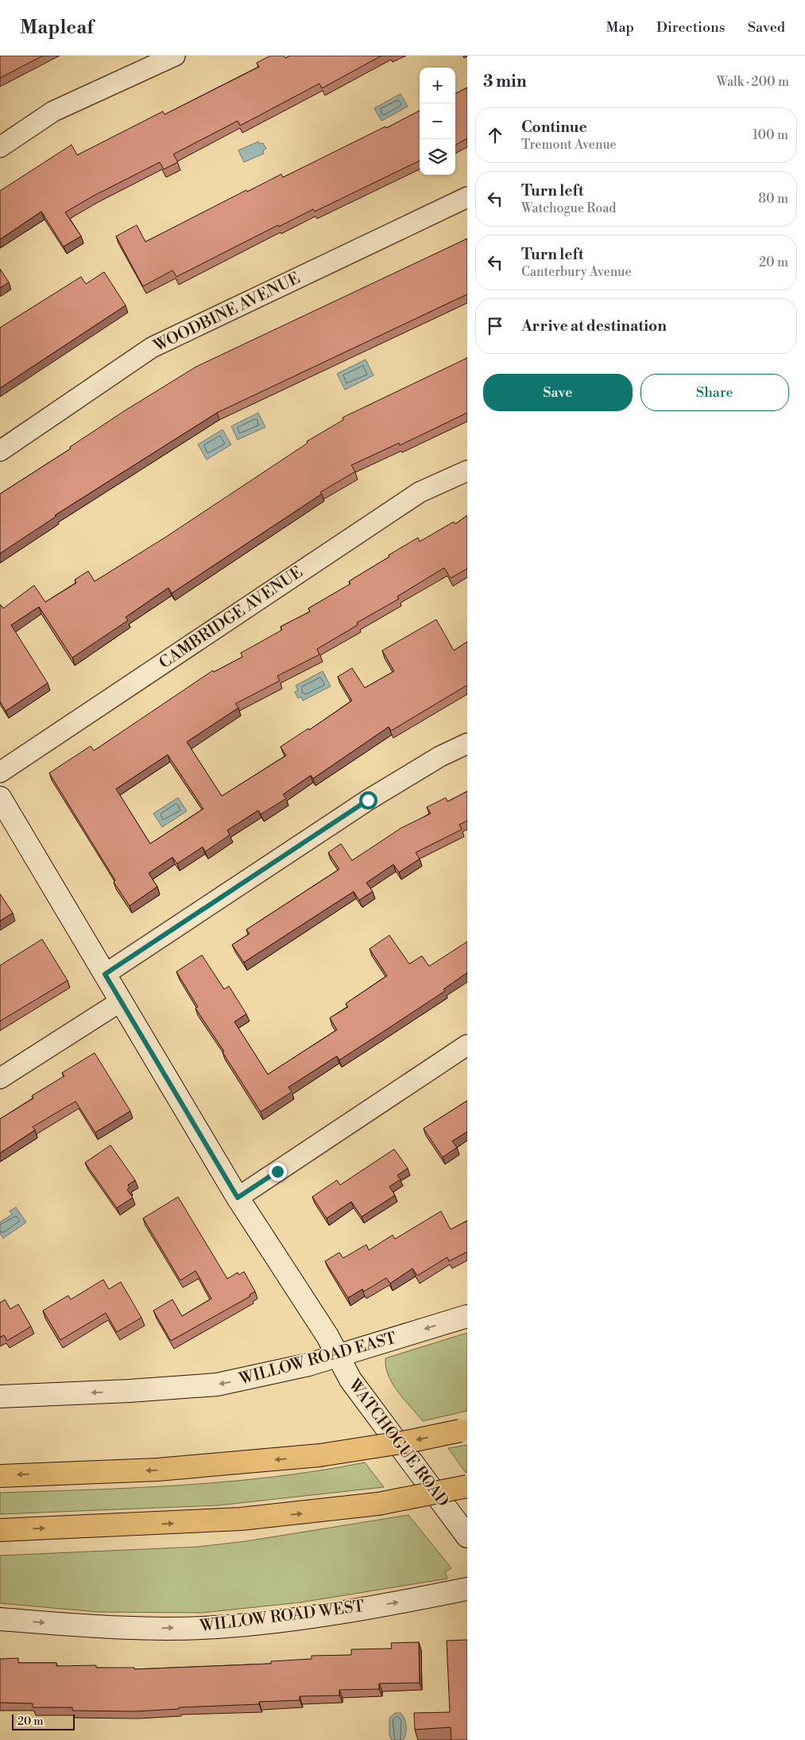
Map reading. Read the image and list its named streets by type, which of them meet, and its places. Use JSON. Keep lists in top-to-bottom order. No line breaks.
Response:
{"streets":{"street":["WOODBINE AVENUE","CAMBRIDGE AVENUE","WILLOW ROAD EAST","WATCHOGUE ROAD","WILLOW ROAD WEST"]},"crossings":[["WILLOW ROAD EAST","WATCHOGUE ROAD"]],"one_way":["WILLOW ROAD EAST","WILLOW ROAD WEST"],"scale_bar":"20 m","page":{"header":"Mapleaf","nav":["Map","Directions","Saved"],"heading":["3 min","Walk · 200 m"],"map_buttons":["+","−"],"list":[["Continue","Tremont Avenue","100 m"],["Turn left","Watchogue Road","80 m"],["Turn left","Canterbury Avenue","20 m"],"Arrive at destination"],"buttons":["Save","Share"],"scale":"20 m"}}
